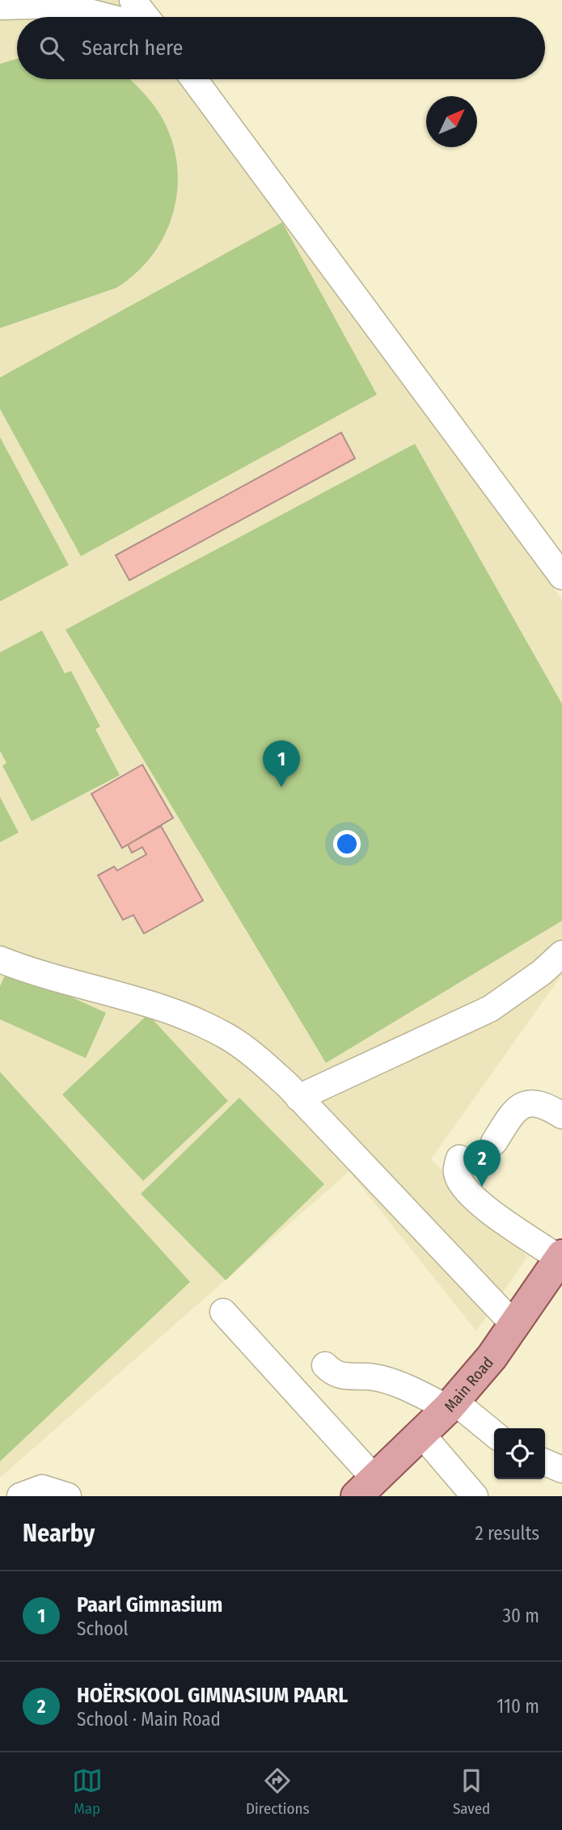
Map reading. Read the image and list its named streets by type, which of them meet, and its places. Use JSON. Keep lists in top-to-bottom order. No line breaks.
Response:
{"streets":{"main road":["Main Road"]},"north":"top right","page":{"search":"Search here","pins":["1","2"],"heading":["Nearby","2 results"],"list":[{"mark":"1","name":"Paarl Gimnasium","note":"School","value":"30 m"},{"mark":"2","name":"HOËRSKOOL GIMNASIUM PAARL","note":"School · Main Road","value":"110 m"}],"nav":["Map","Directions","Saved"]}}
